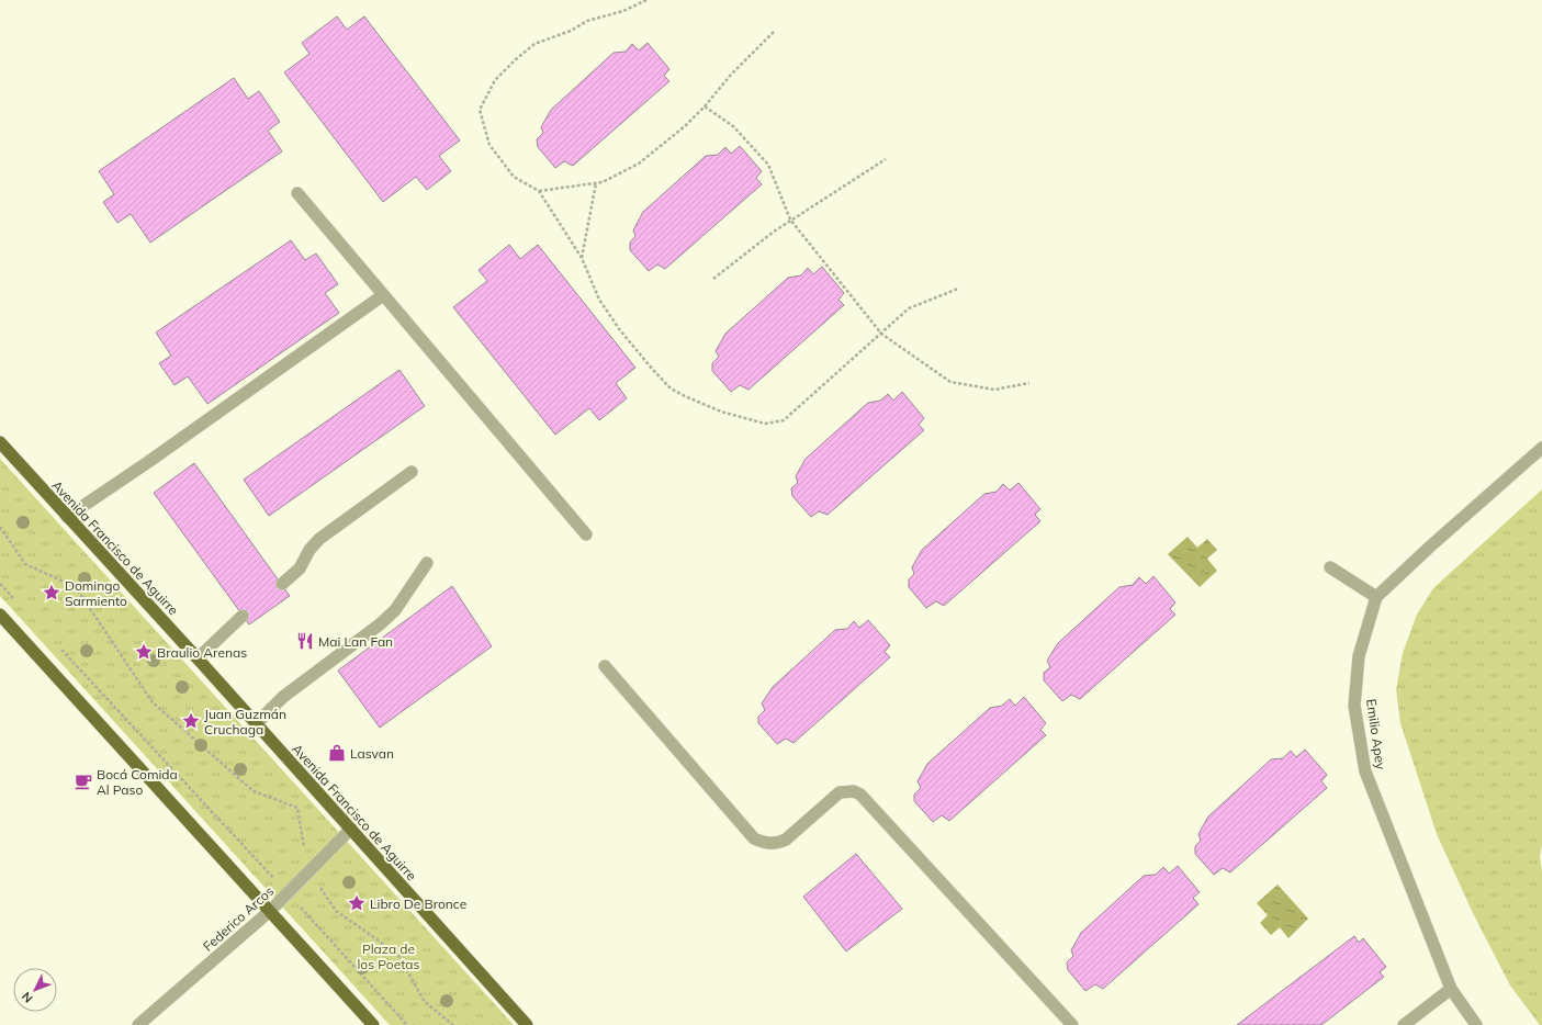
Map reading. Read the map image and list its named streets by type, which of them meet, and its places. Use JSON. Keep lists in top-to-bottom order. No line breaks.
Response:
{"streets":{"main road":["Avenida Francisco de Aguirre"],"street":["Emilio Apey","Federico Arcos"]},"crossings":[["Avenida Francisco de Aguirre","Federico Arcos"]],"parks":["Plaza de los Poetas"],"places":{"place":["Domingo Sarmiento","Braulio Arenas","Juan Guzmán Cruchaga","Libro De Bronce"],"restaurant":["Mai Lan Fan"],"shop":["Lasvan"],"cafe":["Bocá Comida Al Paso"]},"north":"bottom left"}
